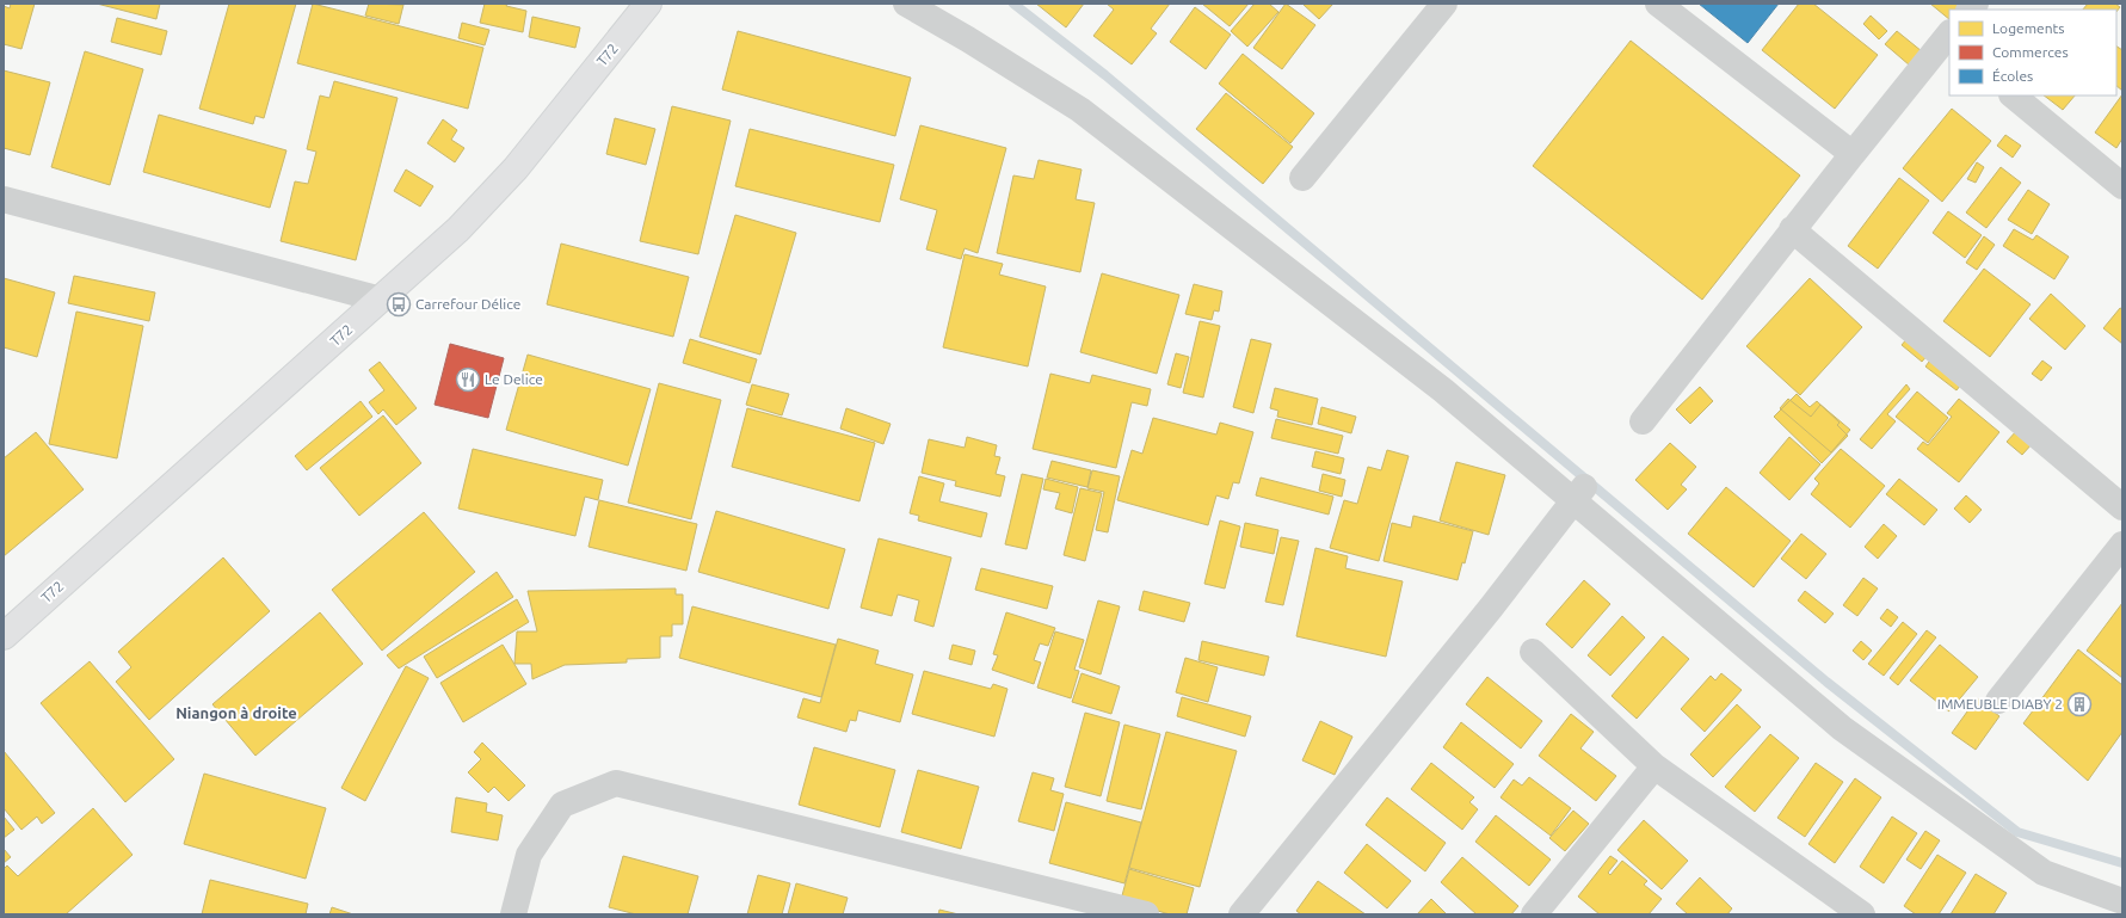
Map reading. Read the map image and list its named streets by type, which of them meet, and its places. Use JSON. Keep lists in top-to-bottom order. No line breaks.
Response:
{"streets":{"street":["T72"]},"districts":["Niangon à droite"],"places":{"bus stop":["Carrefour Délice"],"restaurant":["Le Delice"],"building":["IMMEUBLE DIABY 2"]},"legend":["Logements","Commerces","Écoles"]}
